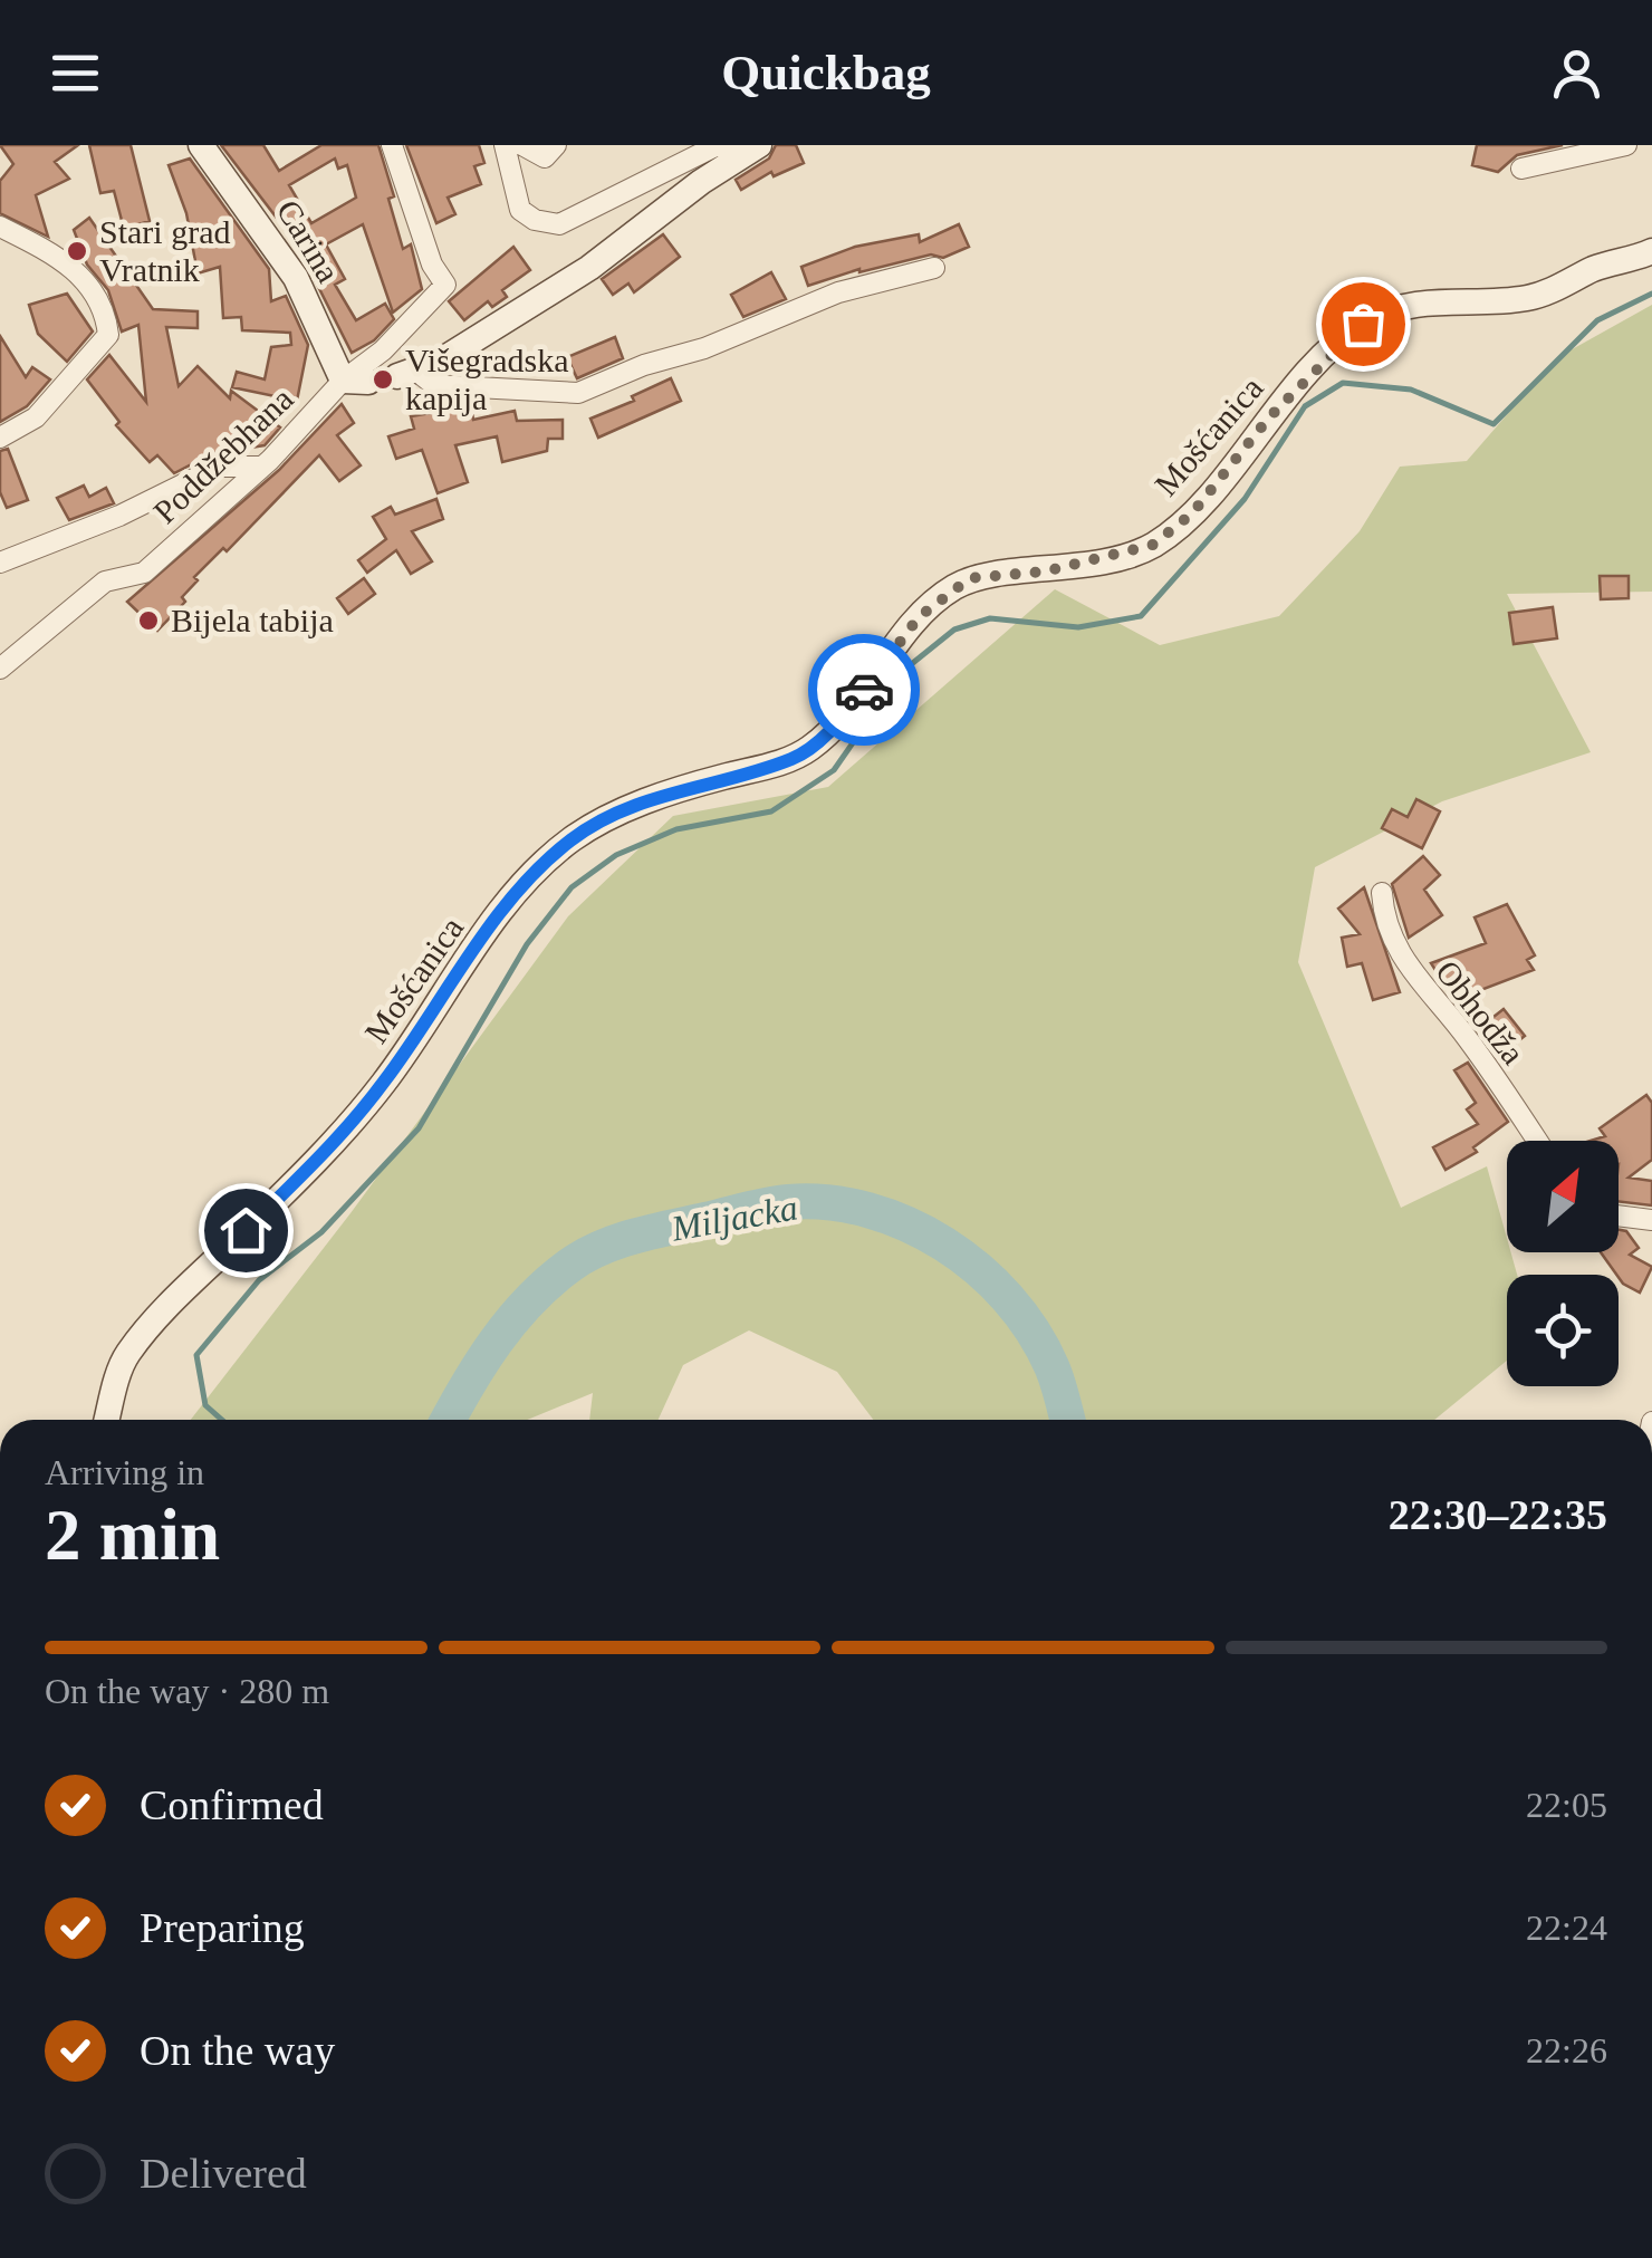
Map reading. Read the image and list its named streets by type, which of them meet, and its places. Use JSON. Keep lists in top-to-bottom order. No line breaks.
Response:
{"streets":{"main road":["Carina","Mošćanica"],"street":["Poddžebhana","Obhodža"]},"crossings":[["Carina","Poddžebhana"]],"water":["Miljacka"],"places":["Stari grad Vratnik","Višegradska kapija","Bijela tabija"],"north":"top right","page":{"header":"Quickbag","heading":["2 min","Arriving in","22:30–22:35"],"bar":"On the way · 280 m","list":[["Confirmed","22:05"],["Preparing","22:24"],["On the way","22:26"],"Delivered"]}}
